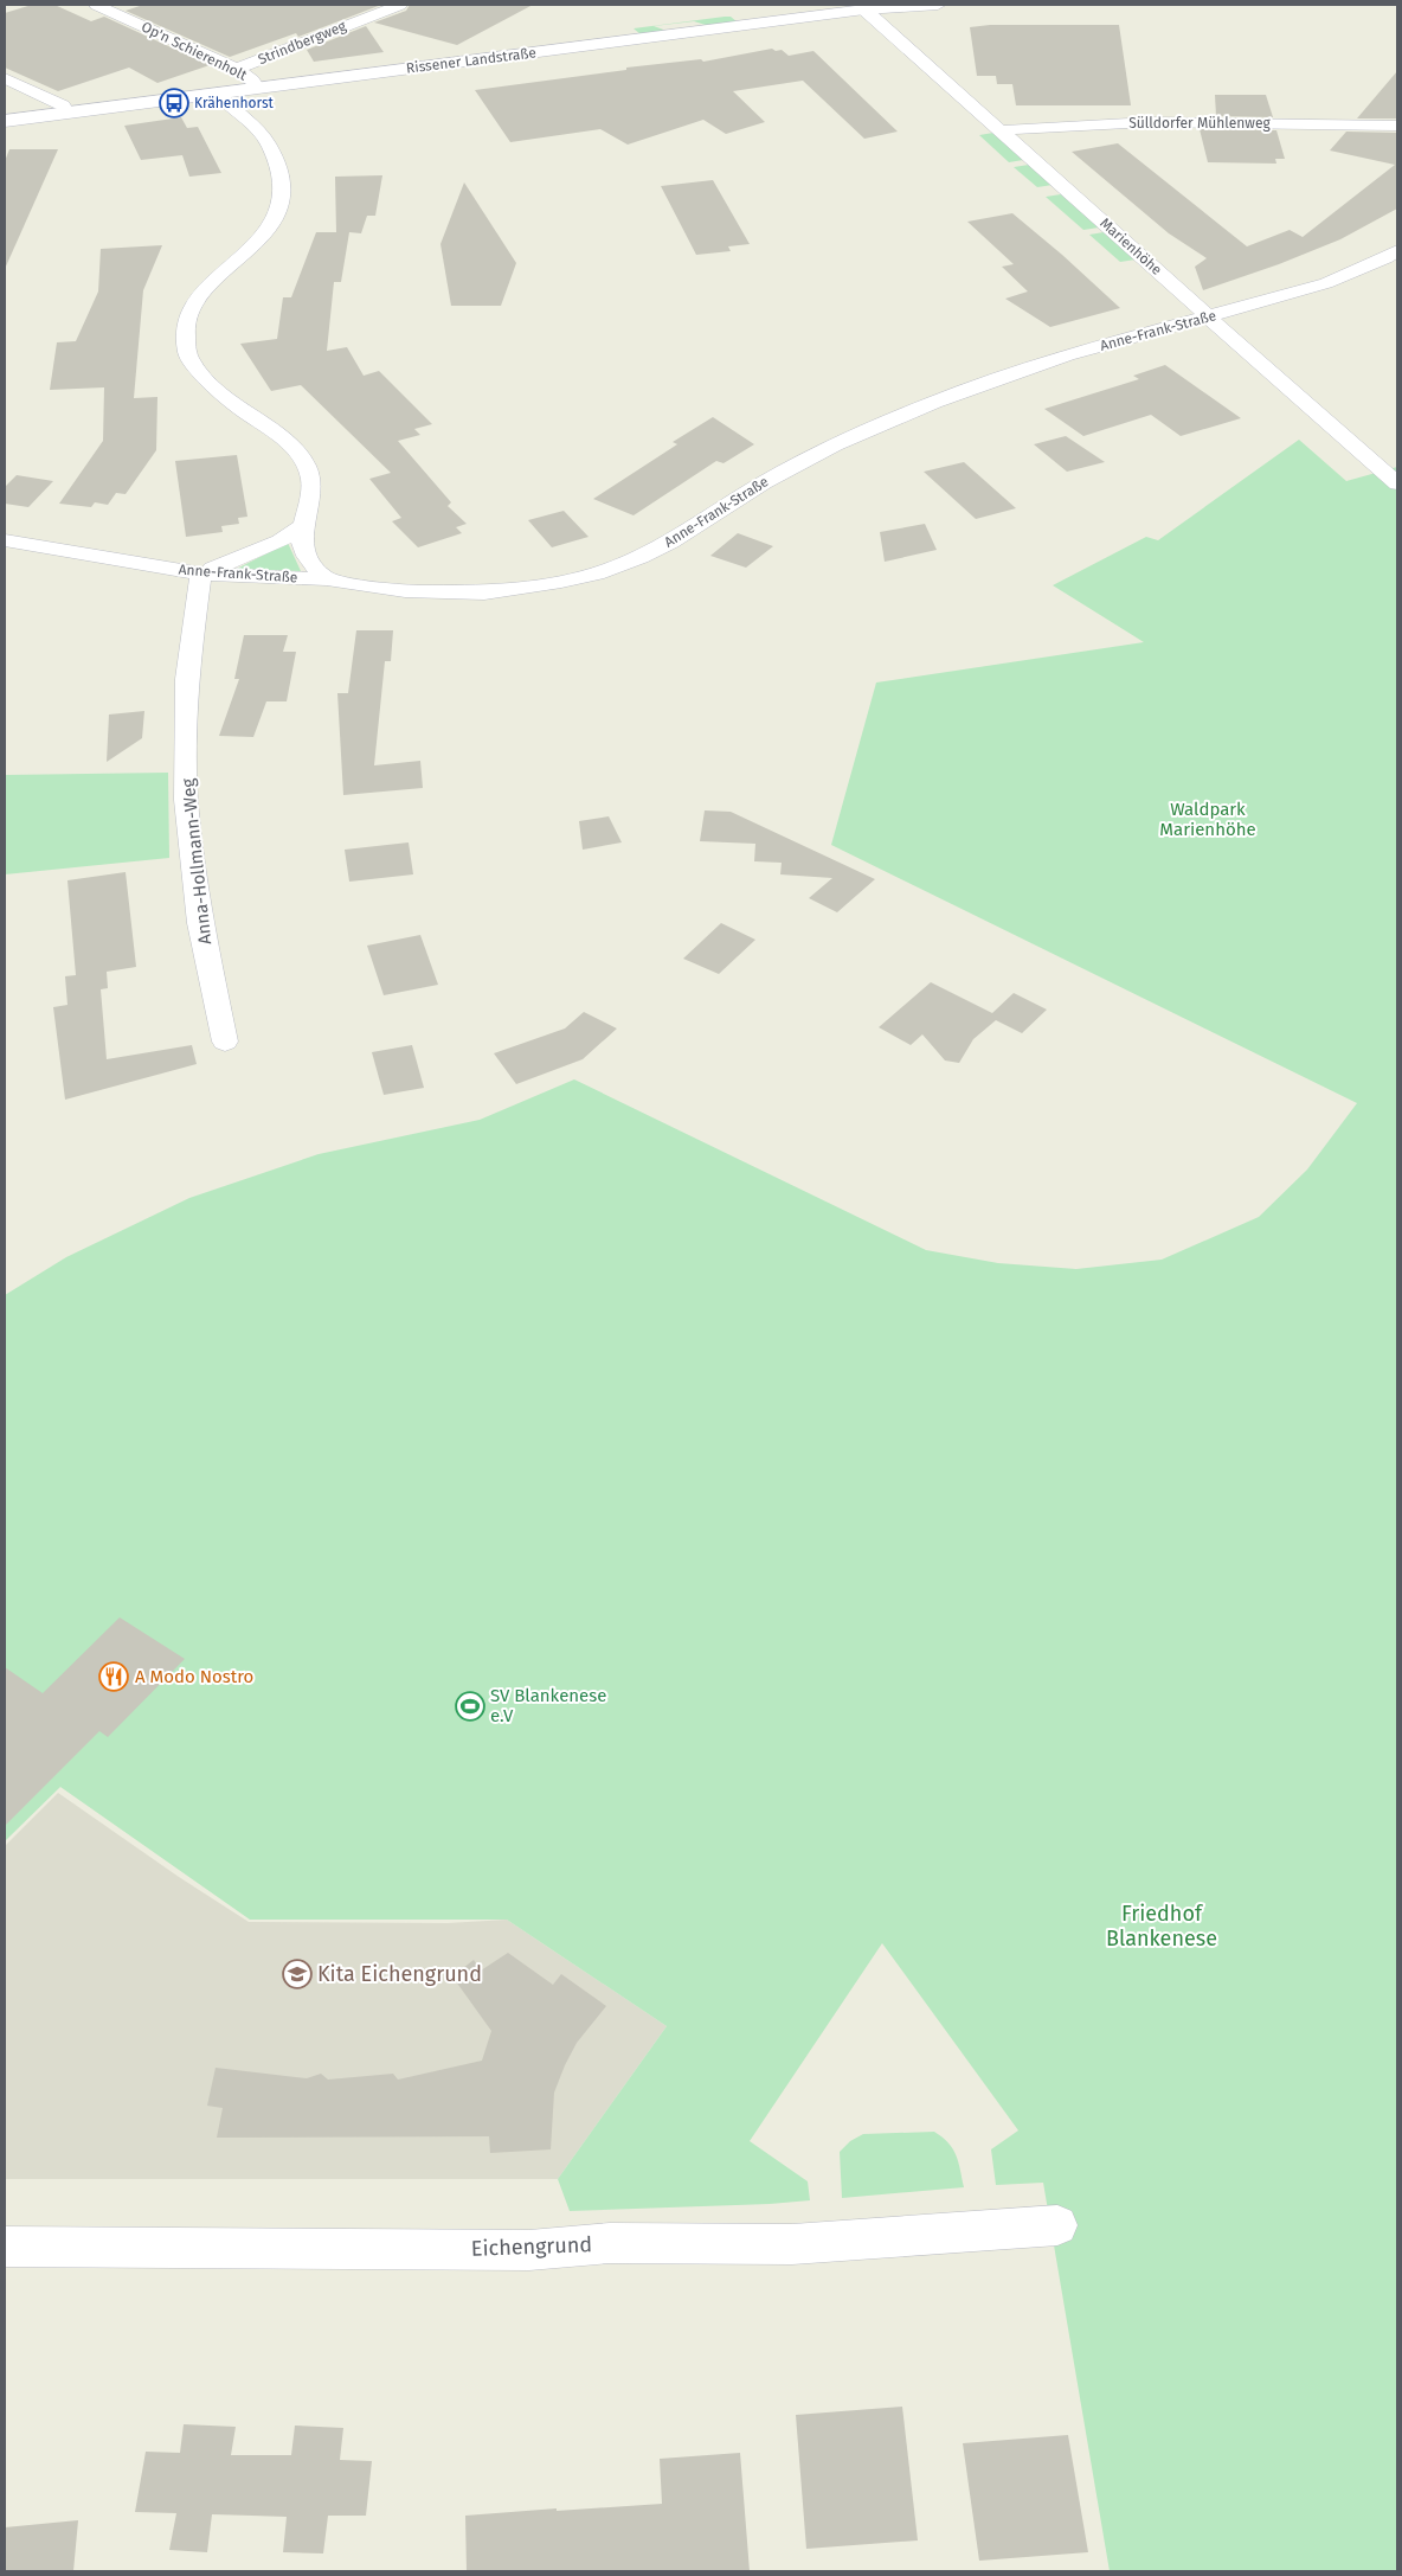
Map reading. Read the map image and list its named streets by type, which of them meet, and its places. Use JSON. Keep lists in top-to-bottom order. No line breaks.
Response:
{"streets":{"main road":["Rissener Landstraße"],"street":["Strindbergweg","Op'n Schierenholt","Sülldorfer Mühlenweg","Marienhöhe","Anne-Frank-Straße","Anna-Hollmann-Weg","Eichengrund"]},"crossings":[["Strindbergweg","Op'n Schierenholt"],["Op'n Schierenholt","Rissener Landstraße"],["Rissener Landstraße","Marienhöhe"],["Sülldorfer Mühlenweg","Marienhöhe"],["Marienhöhe","Anne-Frank-Straße"],["Anne-Frank-Straße","Anna-Hollmann-Weg"]],"parks":["Waldpark Marienhöhe","Friedhof Blankenese"],"places":{"bus stop":["Krähenhorst"],"restaurant":["A Modo Nostro"],"sports":["SV Blankenese e.V"],"school or university":["Kita Eichengrund"]}}
